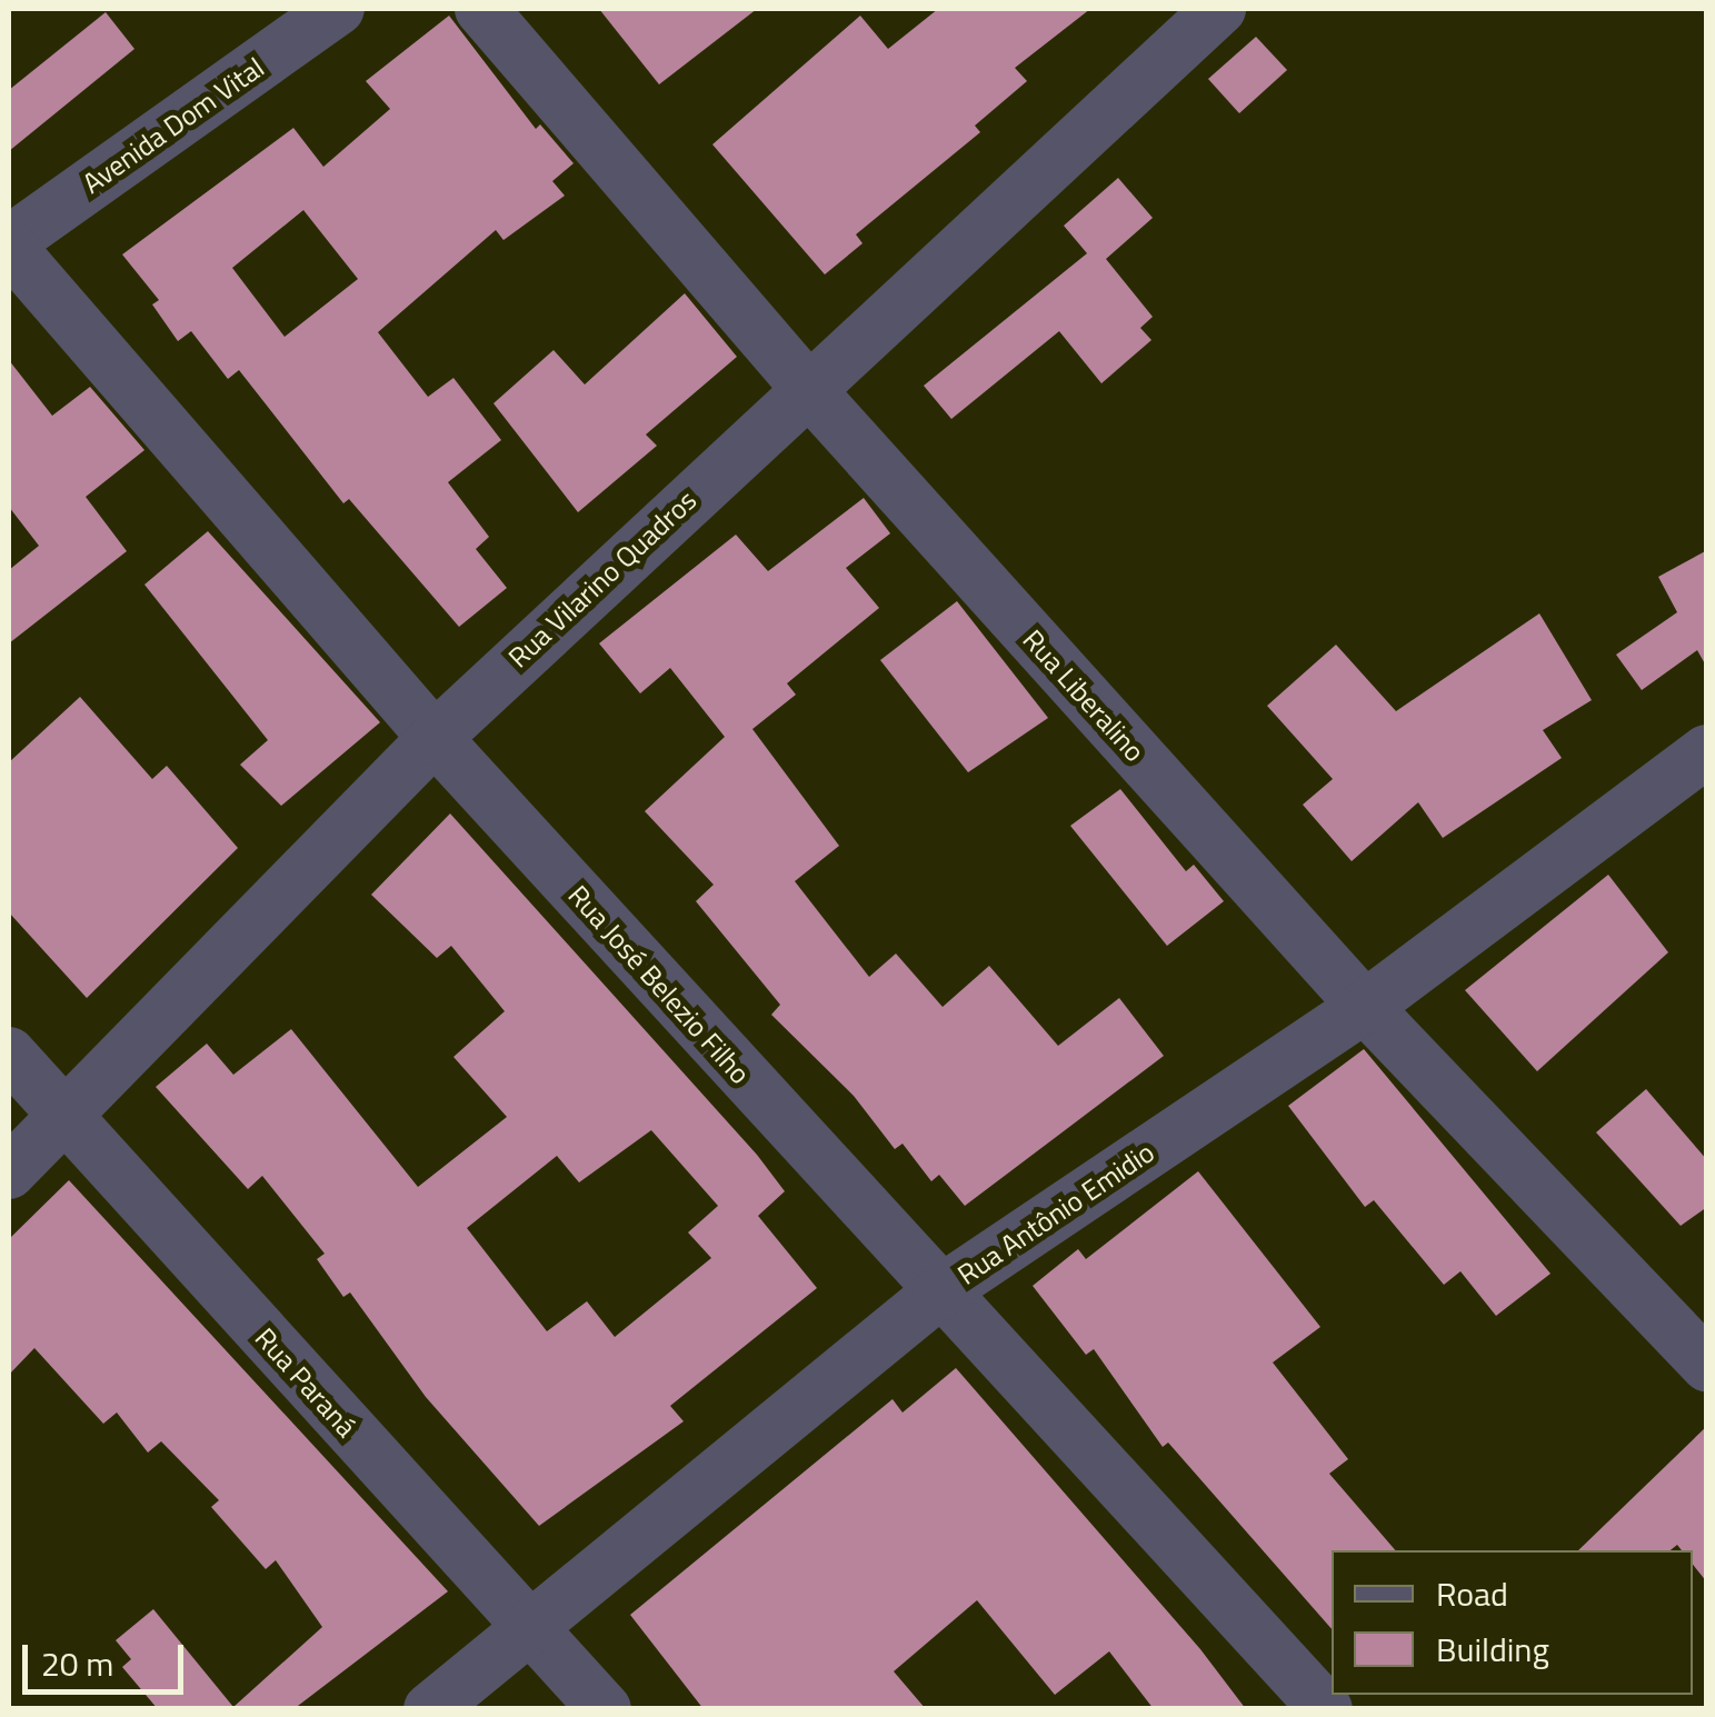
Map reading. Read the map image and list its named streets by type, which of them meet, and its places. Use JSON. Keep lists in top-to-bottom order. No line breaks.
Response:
{"streets":{"street":["Avenida Dom Vital","Rua Vilarino Quadros","Rua Liberalino","Rua José Belezio Filho","Rua Antônio Emidio","Rua Paraná"]},"crossings":[["Avenida Dom Vital","Rua José Belezio Filho"],["Rua Vilarino Quadros","Rua Liberalino"],["Rua Vilarino Quadros","Rua José Belezio Filho"],["Rua Vilarino Quadros","Rua Paraná"],["Rua Liberalino","Rua Antônio Emidio"],["Rua José Belezio Filho","Rua Antônio Emidio"],["Rua Antônio Emidio","Rua Paraná"]],"legend":["Road","Building"],"scale_bar":"20 m"}
